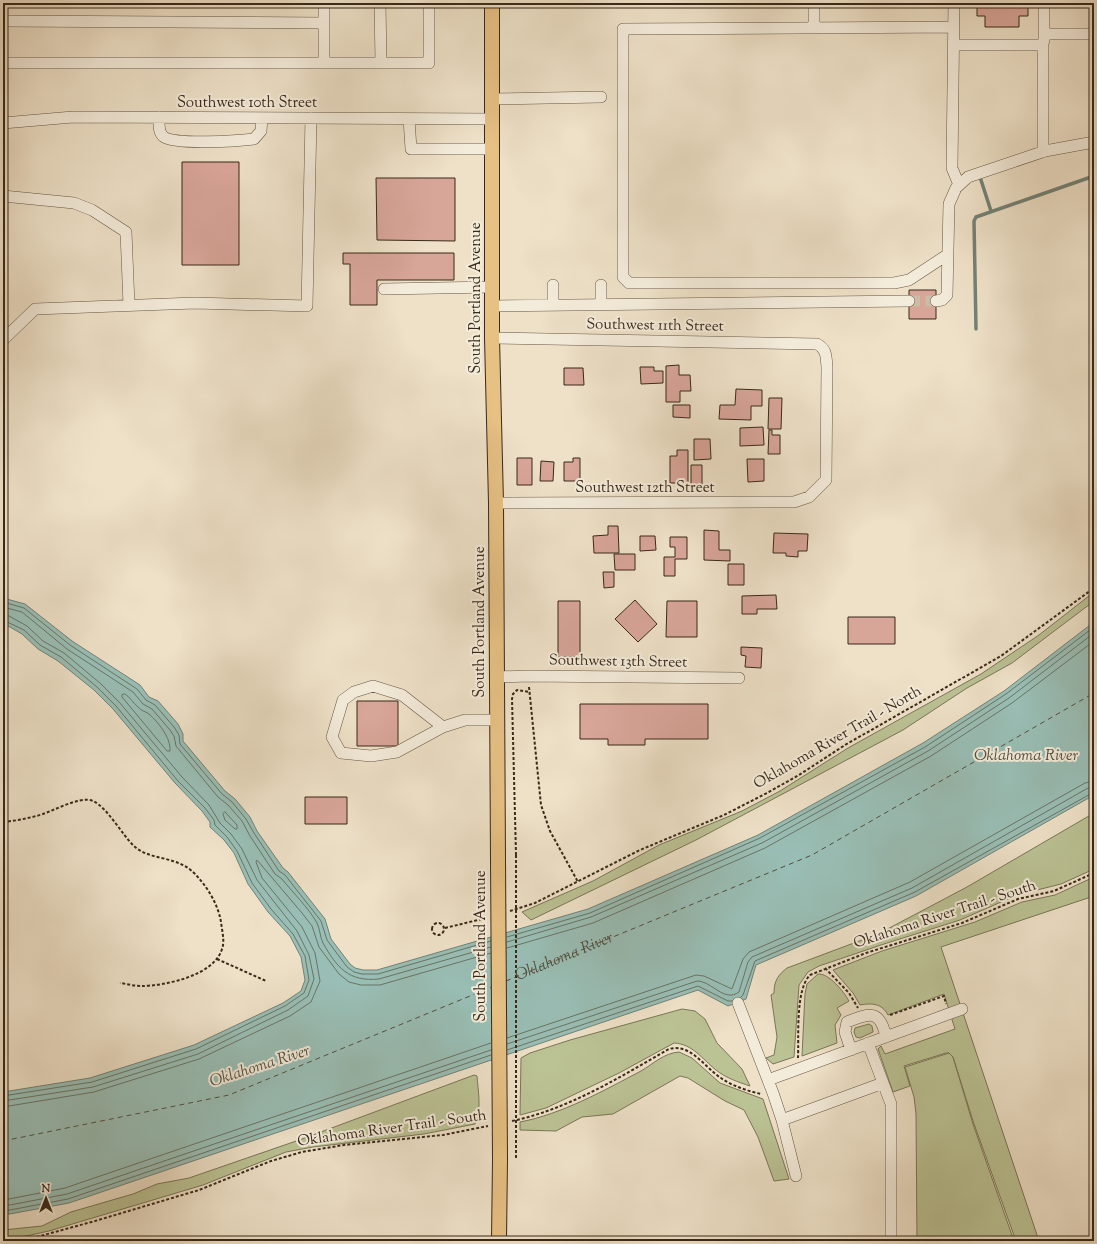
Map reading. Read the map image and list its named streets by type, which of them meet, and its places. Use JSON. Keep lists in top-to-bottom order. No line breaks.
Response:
{"streets":{"main road":["South Portland Avenue"],"street":["Southwest 10th Street","Southwest 11th Street","Southwest 12th Street","Southwest 13th Street"],"path":["Oklahoma River Trail - North","Oklahoma River Trail - South"]},"crossings":[["Southwest 10th Street","South Portland Avenue"],["South Portland Avenue","Southwest 11th Street"],["South Portland Avenue","Southwest 12th Street"],["South Portland Avenue","Southwest 13th Street"],["Southwest 11th Street","Southwest 12th Street"]],"water":["Oklahoma River"],"north":"top"}
